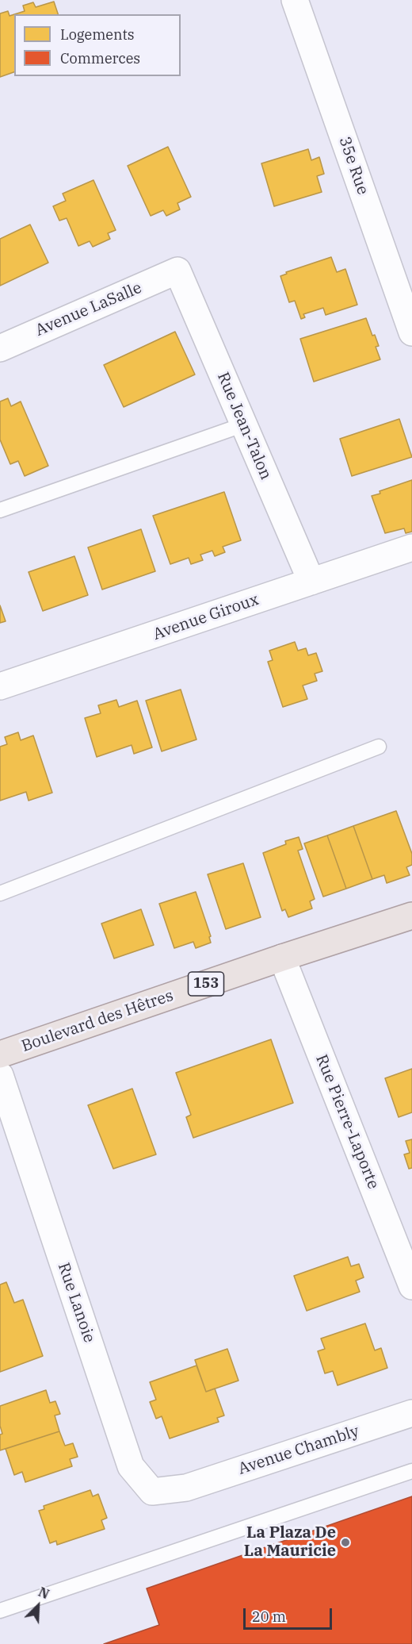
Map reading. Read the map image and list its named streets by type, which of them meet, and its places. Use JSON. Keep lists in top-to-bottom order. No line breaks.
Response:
{"streets":{"main road":["153","Boulevard des Hêtres"],"street":["35e Rue","Avenue LaSalle","Rue Jean-Talon","Avenue Giroux","Rue Pierre-Laporte","Rue Lanoie","Avenue Chambly"]},"crossings":[["Avenue LaSalle","Rue Jean-Talon"],["Rue Jean-Talon","Avenue Giroux"],["Boulevard des Hêtres","Rue Pierre-Laporte"],["Rue Lanoie","Avenue Chambly"]],"places":["La Plaza De La Mauricie"],"legend":["Logements","Commerces"],"scale_bar":"20 m","north":"top right"}
